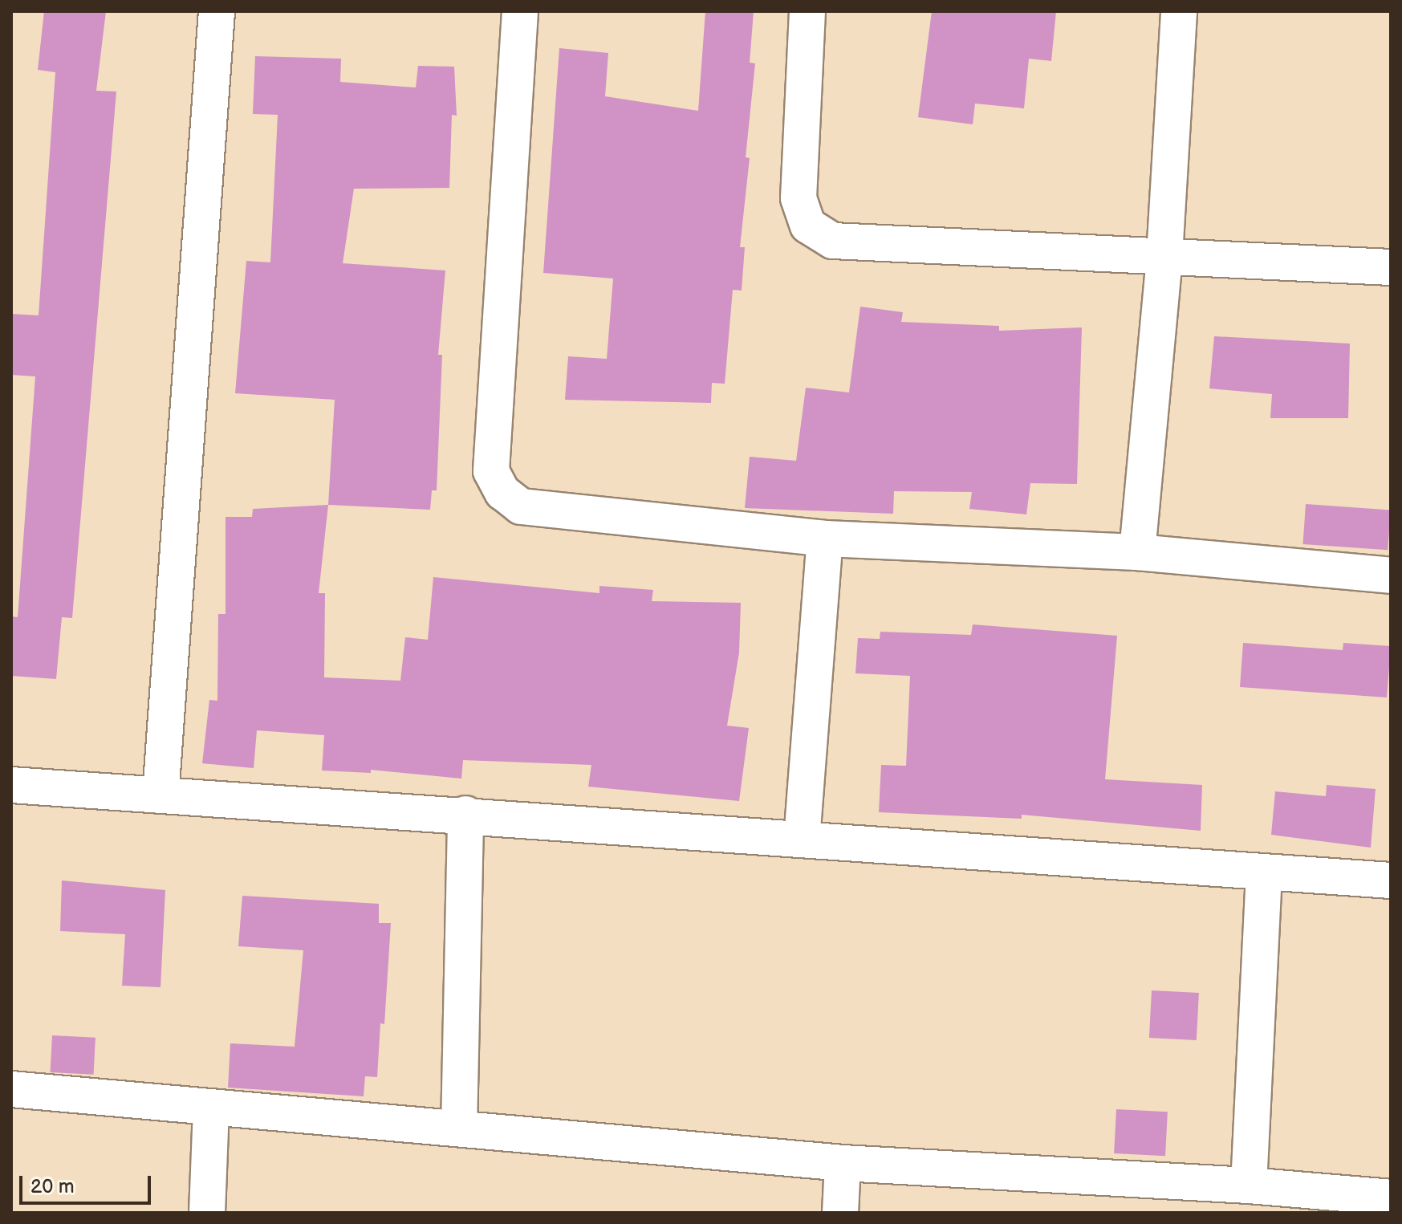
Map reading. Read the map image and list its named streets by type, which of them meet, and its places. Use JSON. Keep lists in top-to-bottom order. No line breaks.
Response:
{"scale_bar":"20 m"}
